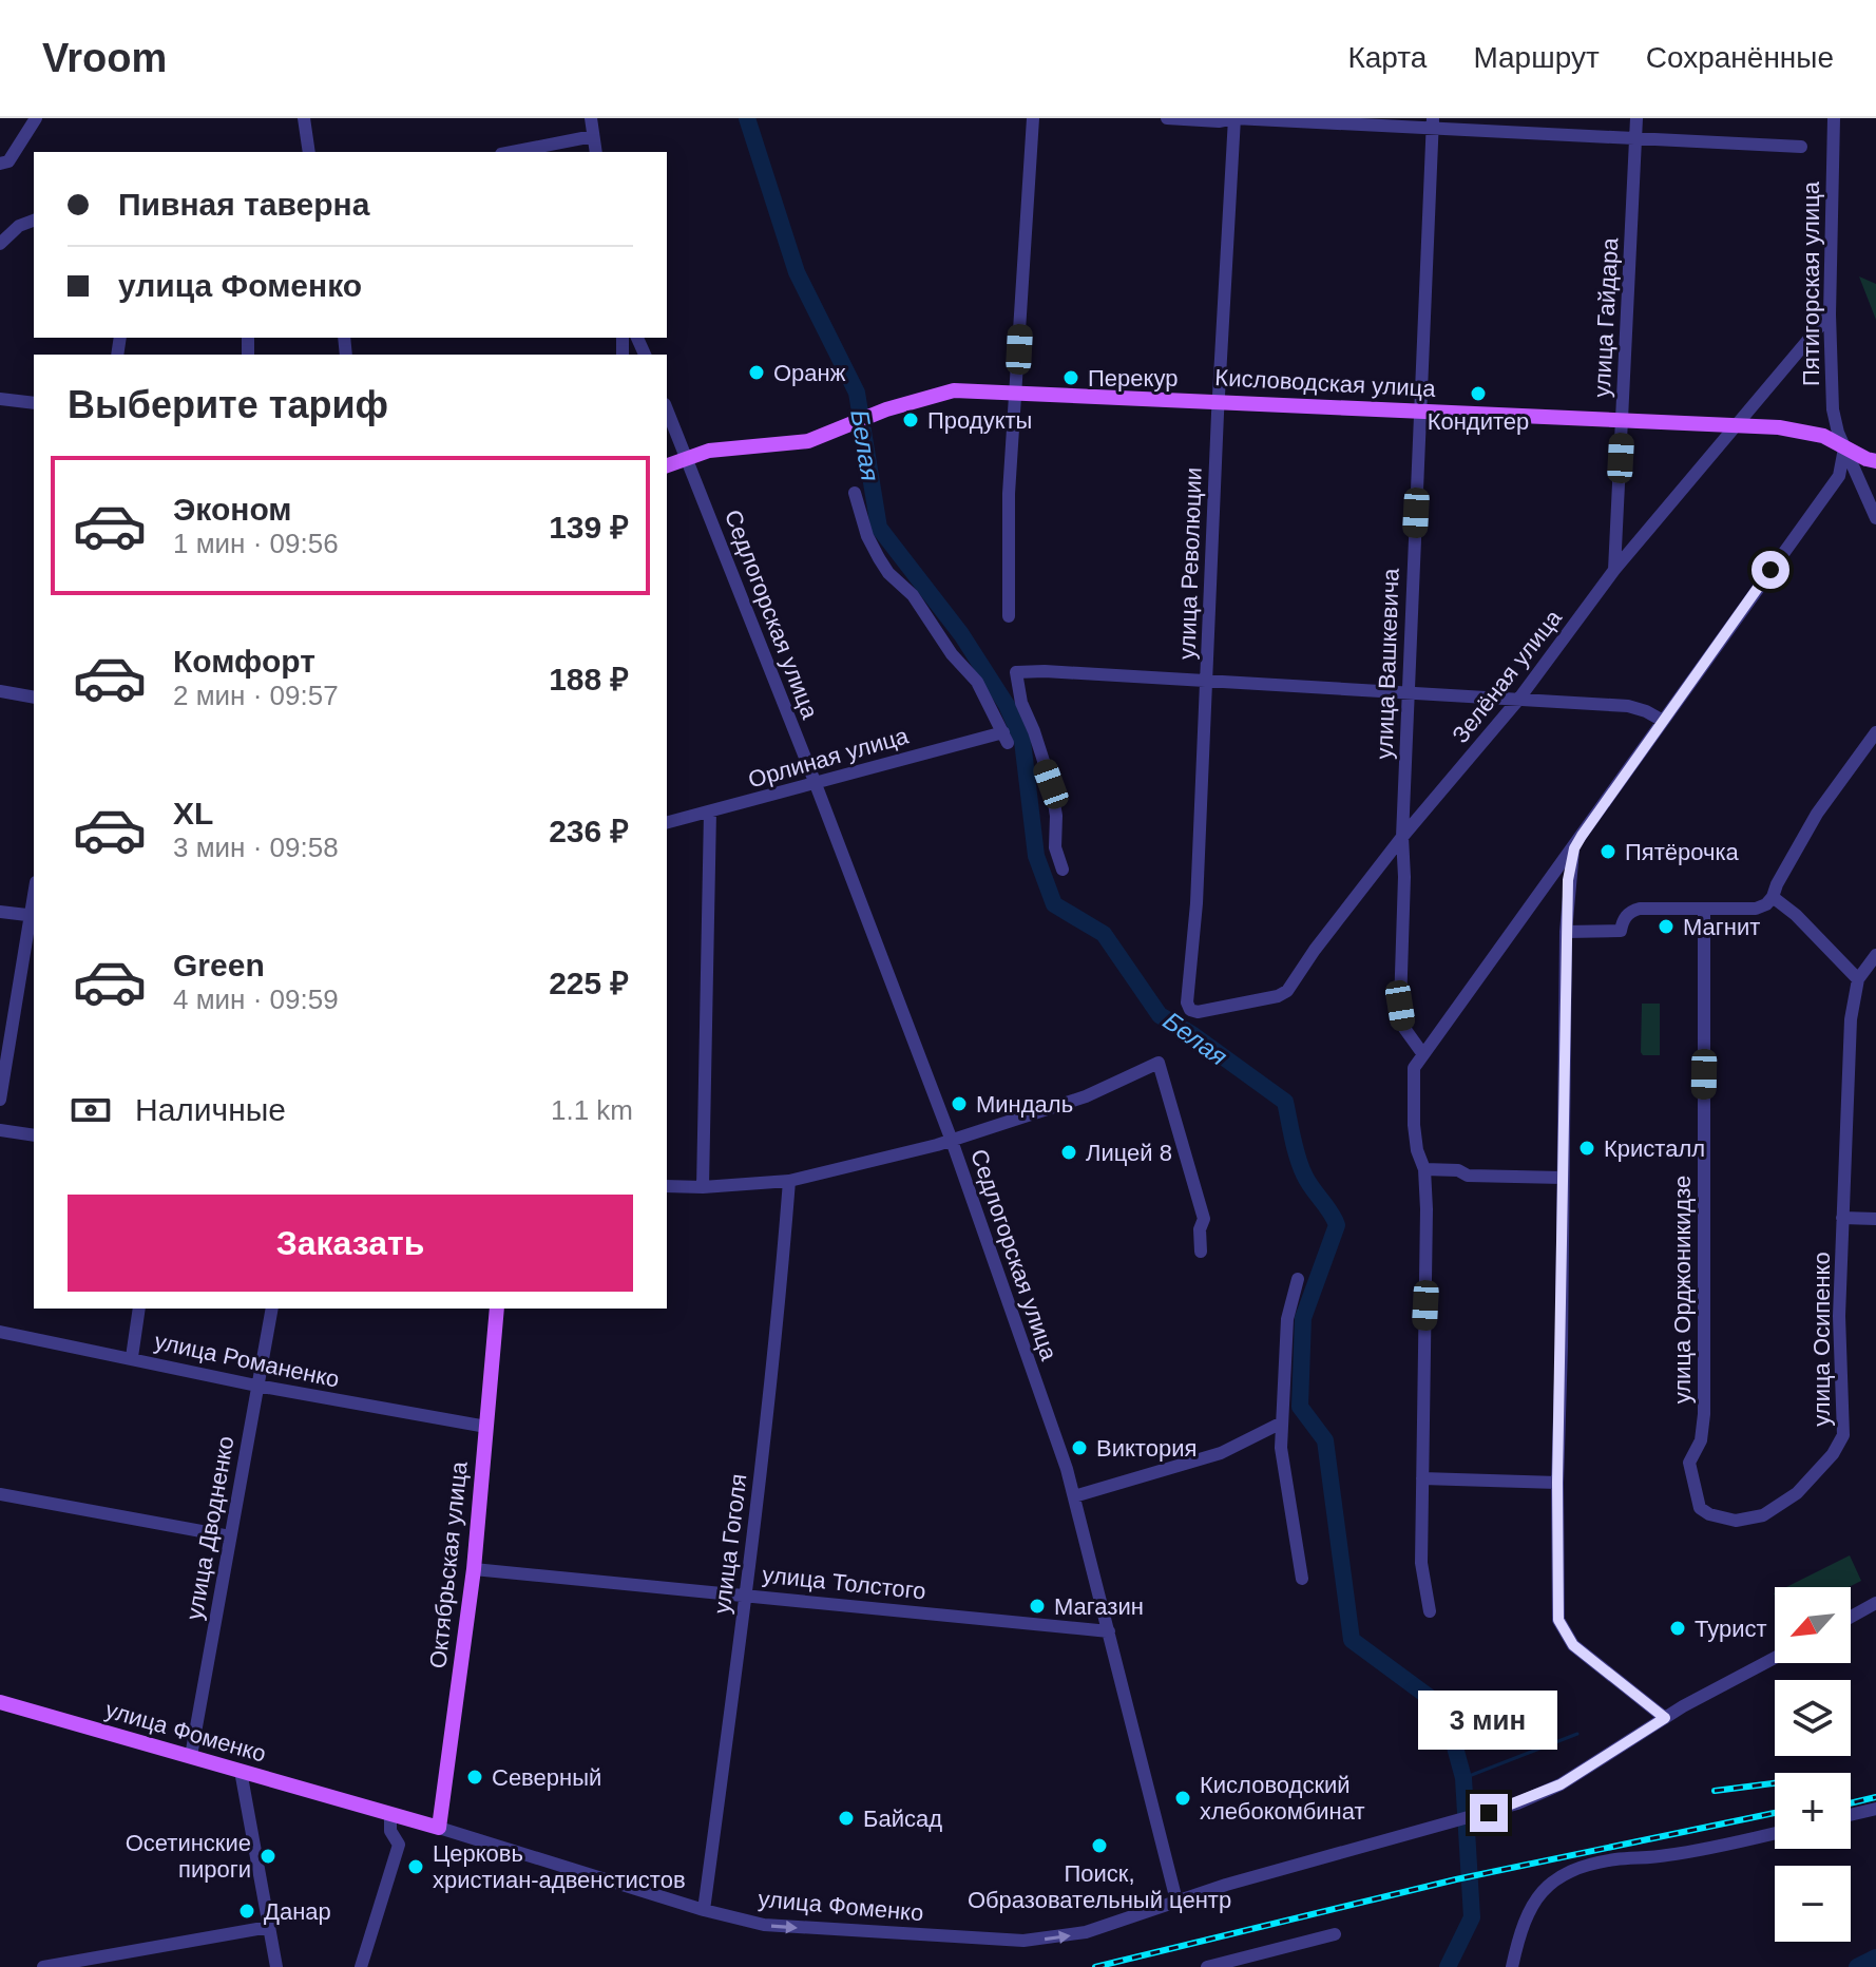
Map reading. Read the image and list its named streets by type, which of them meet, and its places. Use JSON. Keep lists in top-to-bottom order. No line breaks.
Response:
{"streets":{"main road":["Кисловодская улица","Октябрьская улица","улица Фоменко"],"street":["Пятигорская улица","улица Гайдара","улица Революции","Седлогорская улица","улица Вашкевича","Зелёная улица","Орлиная улица","улица Орджоникидзе","улица Осипенко","улица Романенко","улица Дводненко","улица Гоголя","улица Толстого"]},"crossings":[["Пятигорская улица","Кисловодская улица"],["Пятигорская улица","Зелёная улица"],["улица Гайдара","Кисловодская улица"],["улица Гайдара","Зелёная улица"],["Кисловодская улица","улица Революции"],["Кисловодская улица","Седлогорская улица"],["Кисловодская улица","улица Вашкевича"],["Кисловодская улица","Зелёная улица"],["улица Революции","Зелёная улица"],["Седлогорская улица","Орлиная улица"],["Седлогорская улица","улица Толстого"],["Седлогорская улица","улица Фоменко"],["улица Вашкевича","Зелёная улица"],["улица Орджоникидзе","улица Осипенко"],["улица Романенко","улица Дводненко"],["улица Романенко","Октябрьская улица"],["улица Дводненко","улица Фоменко"],["улица Гоголя","улица Толстого"],["улица Гоголя","улица Фоменко"],["Октябрьская улица","улица Толстого"],["Октябрьская улица","улица Фоменко"]],"water":["Белая"],"places":["Оранж","Перекур","Кондитер","Продукты","Пятёрочка","Магнит","Миндаль","Кристалл","Лицей 8","Виктория","Магазин","Турист","Северный","Кисловодский хлебокомбинат","Байсад","Поиск, Образовательный центр","Осетинские пироги","Церковь христиан-адвенстистов","Данар"],"north":"bottom left","page":{"header":"Vroom","nav":["Карта","Маршрут","Сохранённые"],"banner":["Пивная таверна","улица Фоменко"],"heading":"Выберите тариф","list":[{"name":"Эконом","note":"1 мин · 09:56","value":"139 ₽"},{"name":"Комфорт","note":"2 мин · 09:57","value":"188 ₽"},{"name":"XL","note":"3 мин · 09:58","value":"236 ₽"},{"name":"Green","note":"4 мин · 09:59","value":"225 ₽"}],"pay":["Наличные","1.1 km"],"buttons":"Заказать","map_buttons":["+","−"],"bubble":"3 мин"}}
